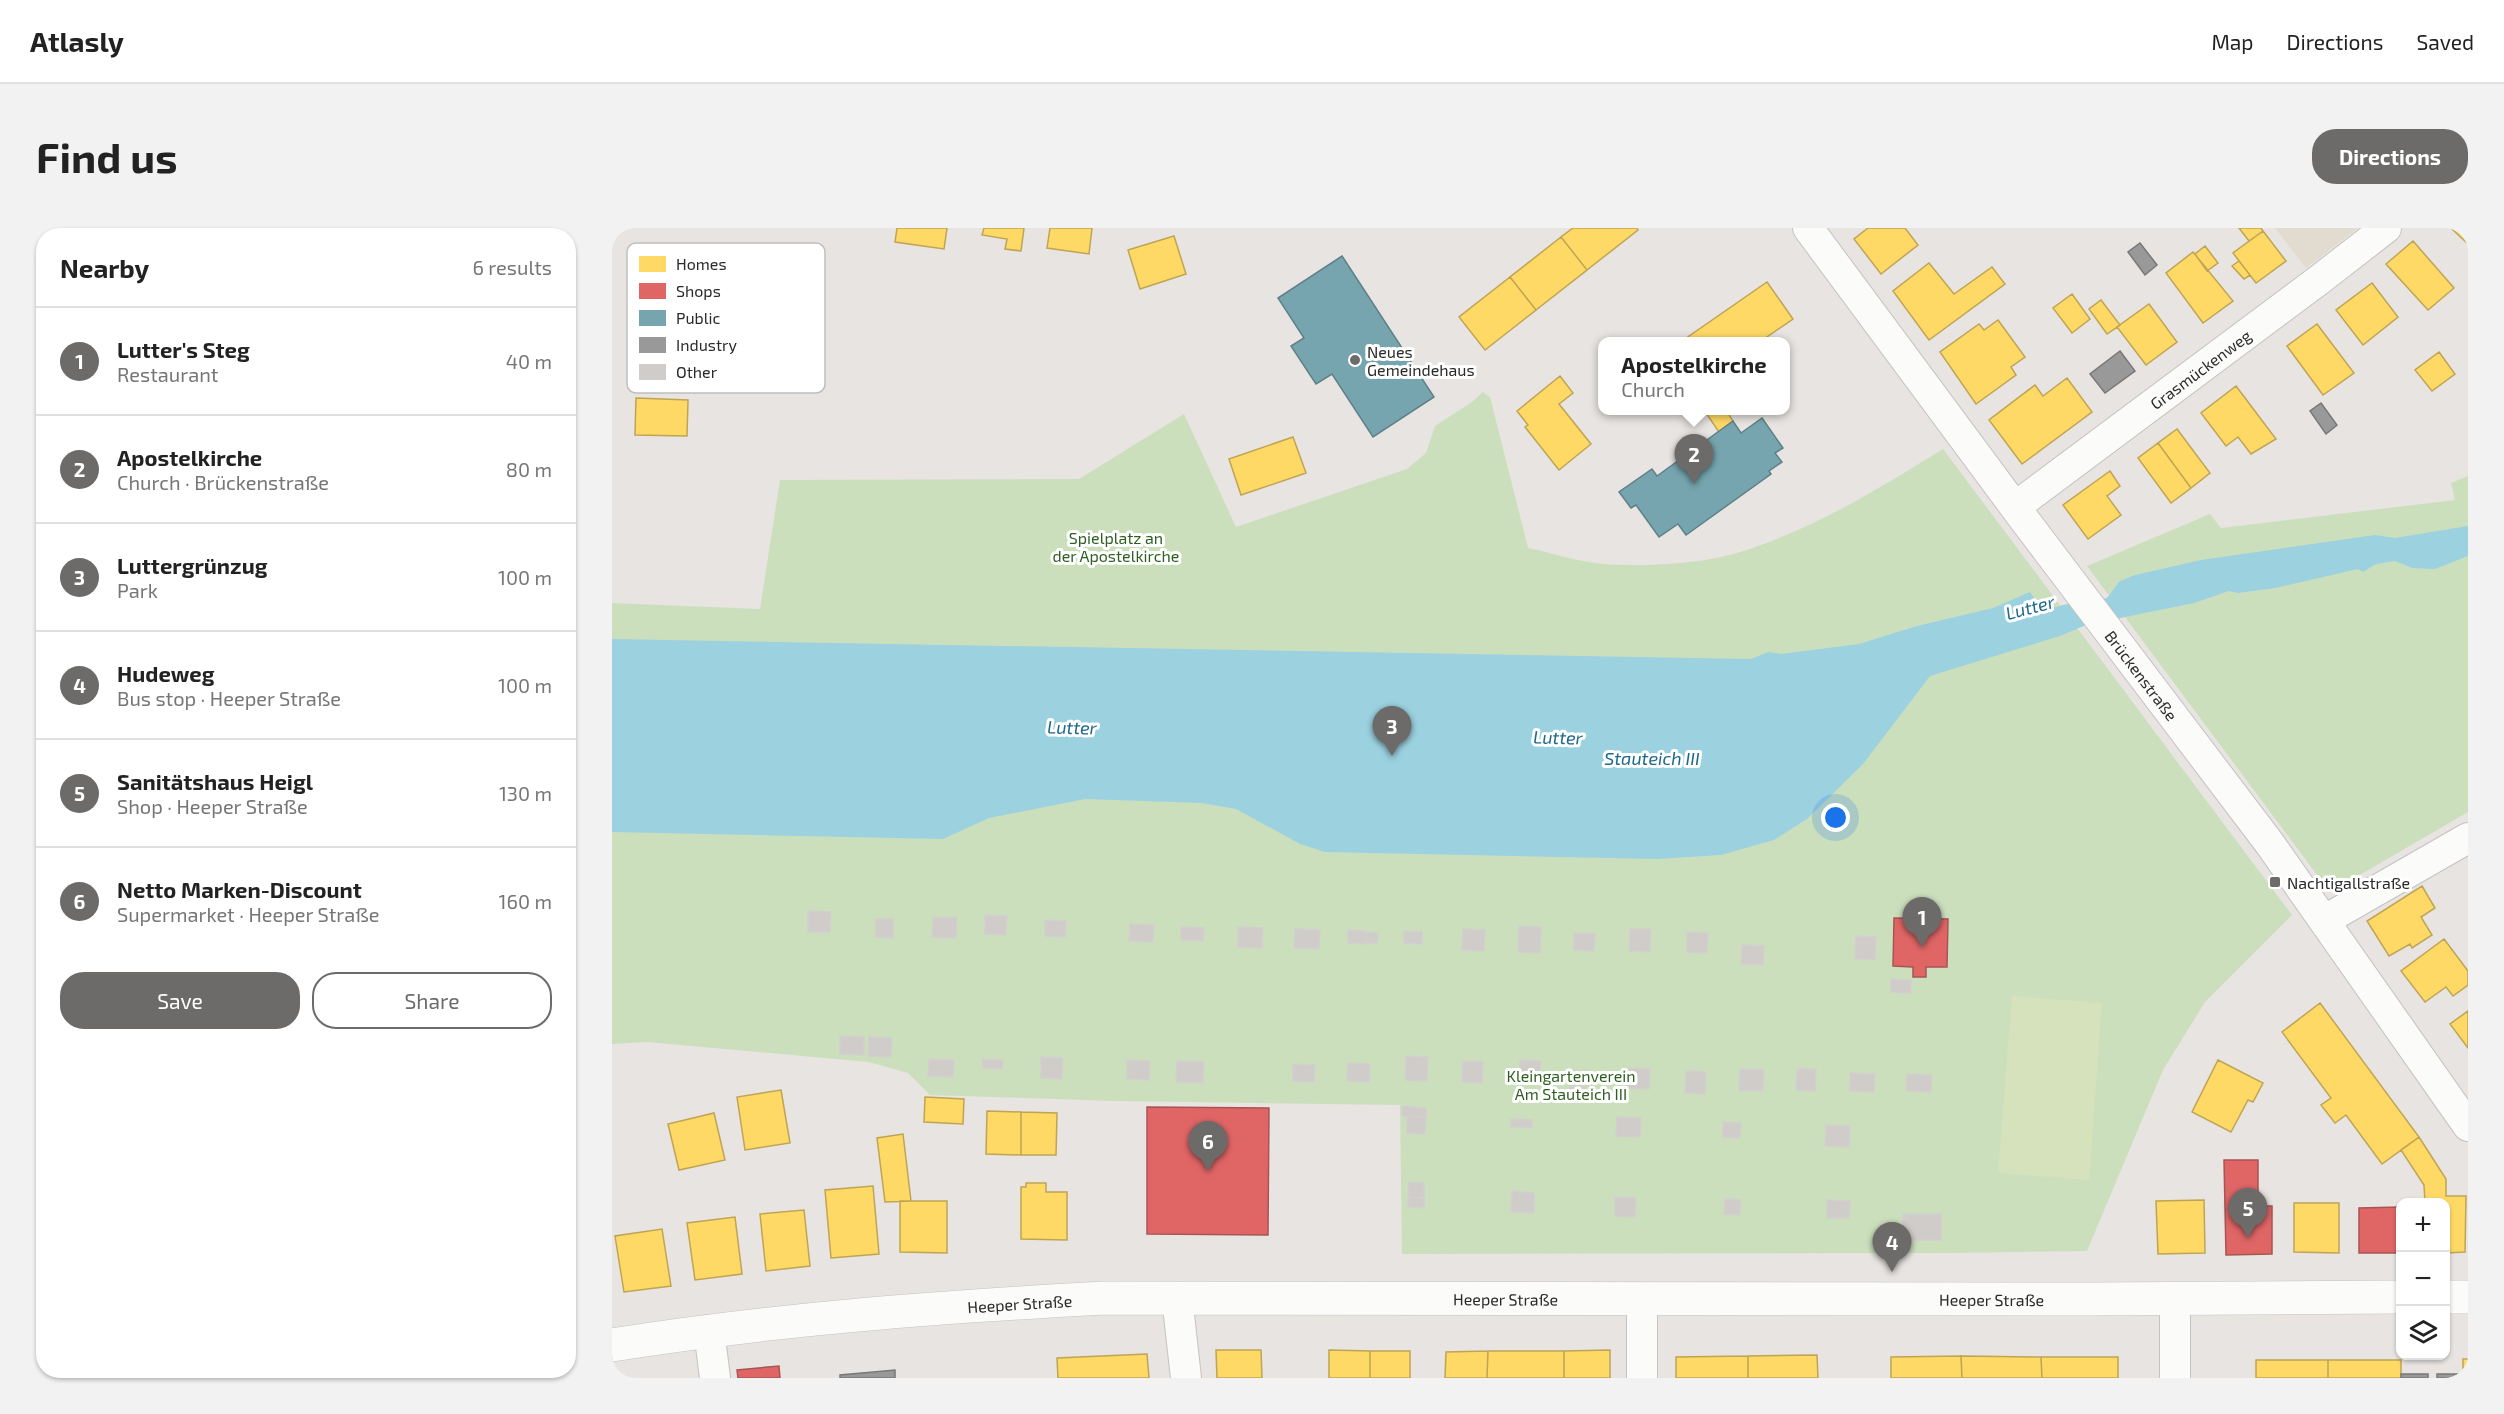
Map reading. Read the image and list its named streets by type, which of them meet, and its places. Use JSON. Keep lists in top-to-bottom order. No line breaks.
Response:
{"streets":{"main road":["Heeper Straße"],"street":["Grasmückenweg","Brückenstraße"]},"crossings":[["Grasmückenweg","Brückenstraße"]],"water":["Lutter","Stauteich III"],"parks":["Spielplatz an der Apostelkirche","Kleingartenverein Am Stauteich III"],"places":{"other":["Neues Gemeindehaus"],"transit":["Nachtigallstraße"]},"legend":["Homes","Shops","Public","Industry","Other"],"page":{"header":"Atlasly","nav":["Map","Directions","Saved"],"buttons":["Directions",["Save","Share"]],"title":"Find us","heading":["Nearby","6 results"],"list":[{"mark":"1","name":"Lutter's Steg","note":"Restaurant","value":"40 m"},{"mark":"2","name":"Apostelkirche","note":"Church · Brückenstraße","value":"80 m"},{"mark":"3","name":"Luttergrünzug","note":"Park","value":"100 m"},{"mark":"4","name":"Hudeweg","note":"Bus stop · Heeper Straße","value":"100 m"},{"mark":"5","name":"Sanitätshaus Heigl","note":"Shop · Heeper Straße","value":"130 m"},{"mark":"6","name":"Netto Marken-Discount","note":"Supermarket · Heeper Straße","value":"160 m"}],"popup":["Apostelkirche","Church"],"pins":["2","3","1","6","5","4"],"map_buttons":["+","−"]}}
